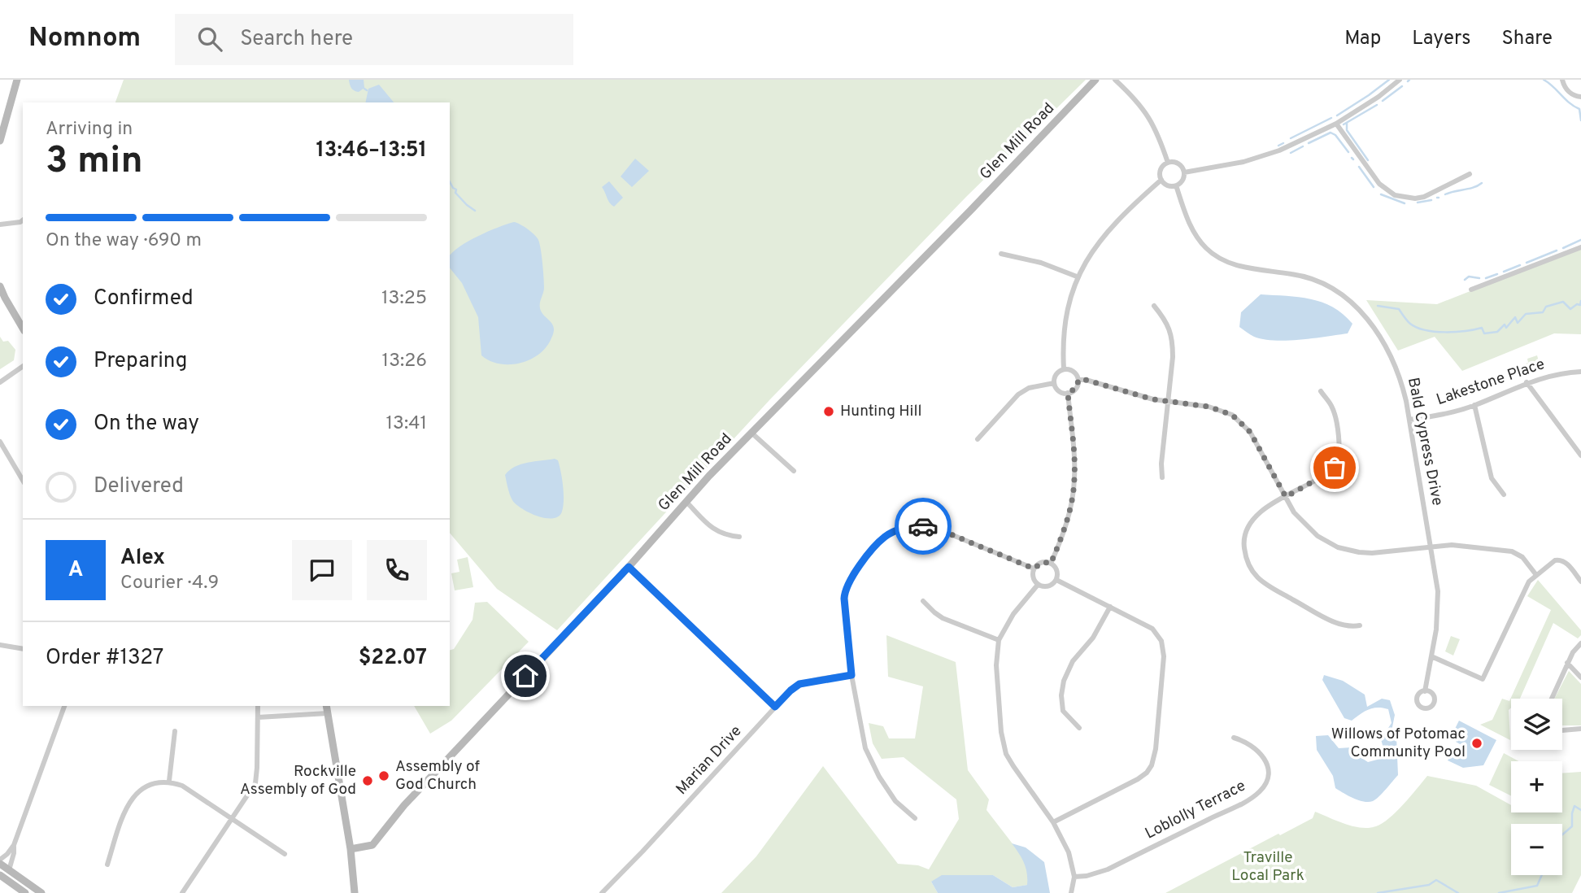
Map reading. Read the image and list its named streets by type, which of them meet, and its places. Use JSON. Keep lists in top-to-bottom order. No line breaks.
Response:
{"streets":{"main road":["Glen Mill Road"],"street":["Lakestone Place","Bald Cypress Drive","Marian Drive","Loblolly Terrace"]},"crossings":[["Lakestone Place","Bald Cypress Drive"]],"parks":["Traville Local Park"],"places":["Hunting Hill","Willows of Potomac Community Pool","Assembly of God Church","Rockville Assembly of God"],"page":{"header":"Nomnom","search":"Search here","nav":["Map","Layers","Share"],"heading":["3 min","Arriving in","13:46–13:51"],"panel":["Alex","Courier · 4.9","Order #1327","$22.07"],"bar":"On the way · 690 m","list":[["Confirmed","13:25"],["Preparing","13:26"],["On the way","13:41"],"Delivered"],"round":"A","map_buttons":["+","−"]}}
